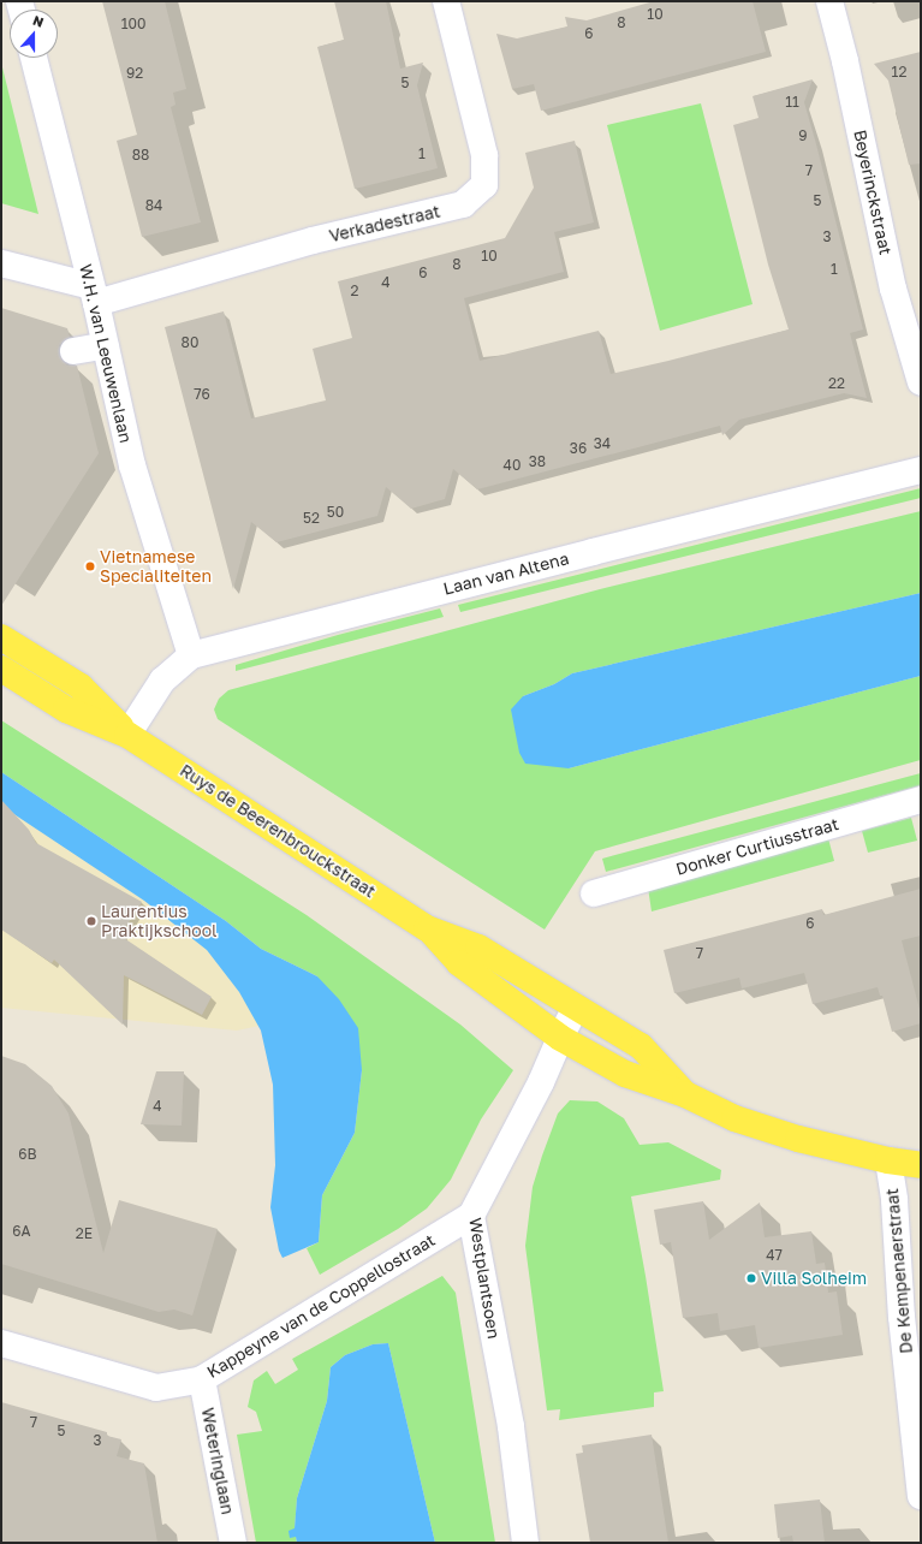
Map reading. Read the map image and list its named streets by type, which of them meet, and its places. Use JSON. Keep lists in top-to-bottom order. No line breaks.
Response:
{"streets":{"main road":["Ruys de Beerenbrouckstraat"],"street":["Beyerinckstraat","Verkadestraat","W.H. van Leeuwenlaan","Laan van Altena","Donker Curtiusstraat","De Kempenaerstraat","Westplantsoen","Kappeyne van de Coppellostraat","Weteringlaan"]},"crossings":[["Verkadestraat","W.H. van Leeuwenlaan"],["W.H. van Leeuwenlaan","Laan van Altena"],["Laan van Altena","Ruys de Beerenbrouckstraat"],["Ruys de Beerenbrouckstraat","De Kempenaerstraat"],["Ruys de Beerenbrouckstraat","Westplantsoen"],["Westplantsoen","Kappeyne van de Coppellostraat"],["Kappeyne van de Coppellostraat","Weteringlaan"]],"places":["Vietnamese Specialiteiten","Laurentius Praktijkschool","Villa Solheim"],"house_numbers":["10","8","100","6","12","92","5","11","9","1","88","7","5","84","3","10","8","1","6","4","2","80","22","76","34","36","38","40","50","52","6","7","4","6B","6A","2E","47","7","5","3"],"north":"top"}
